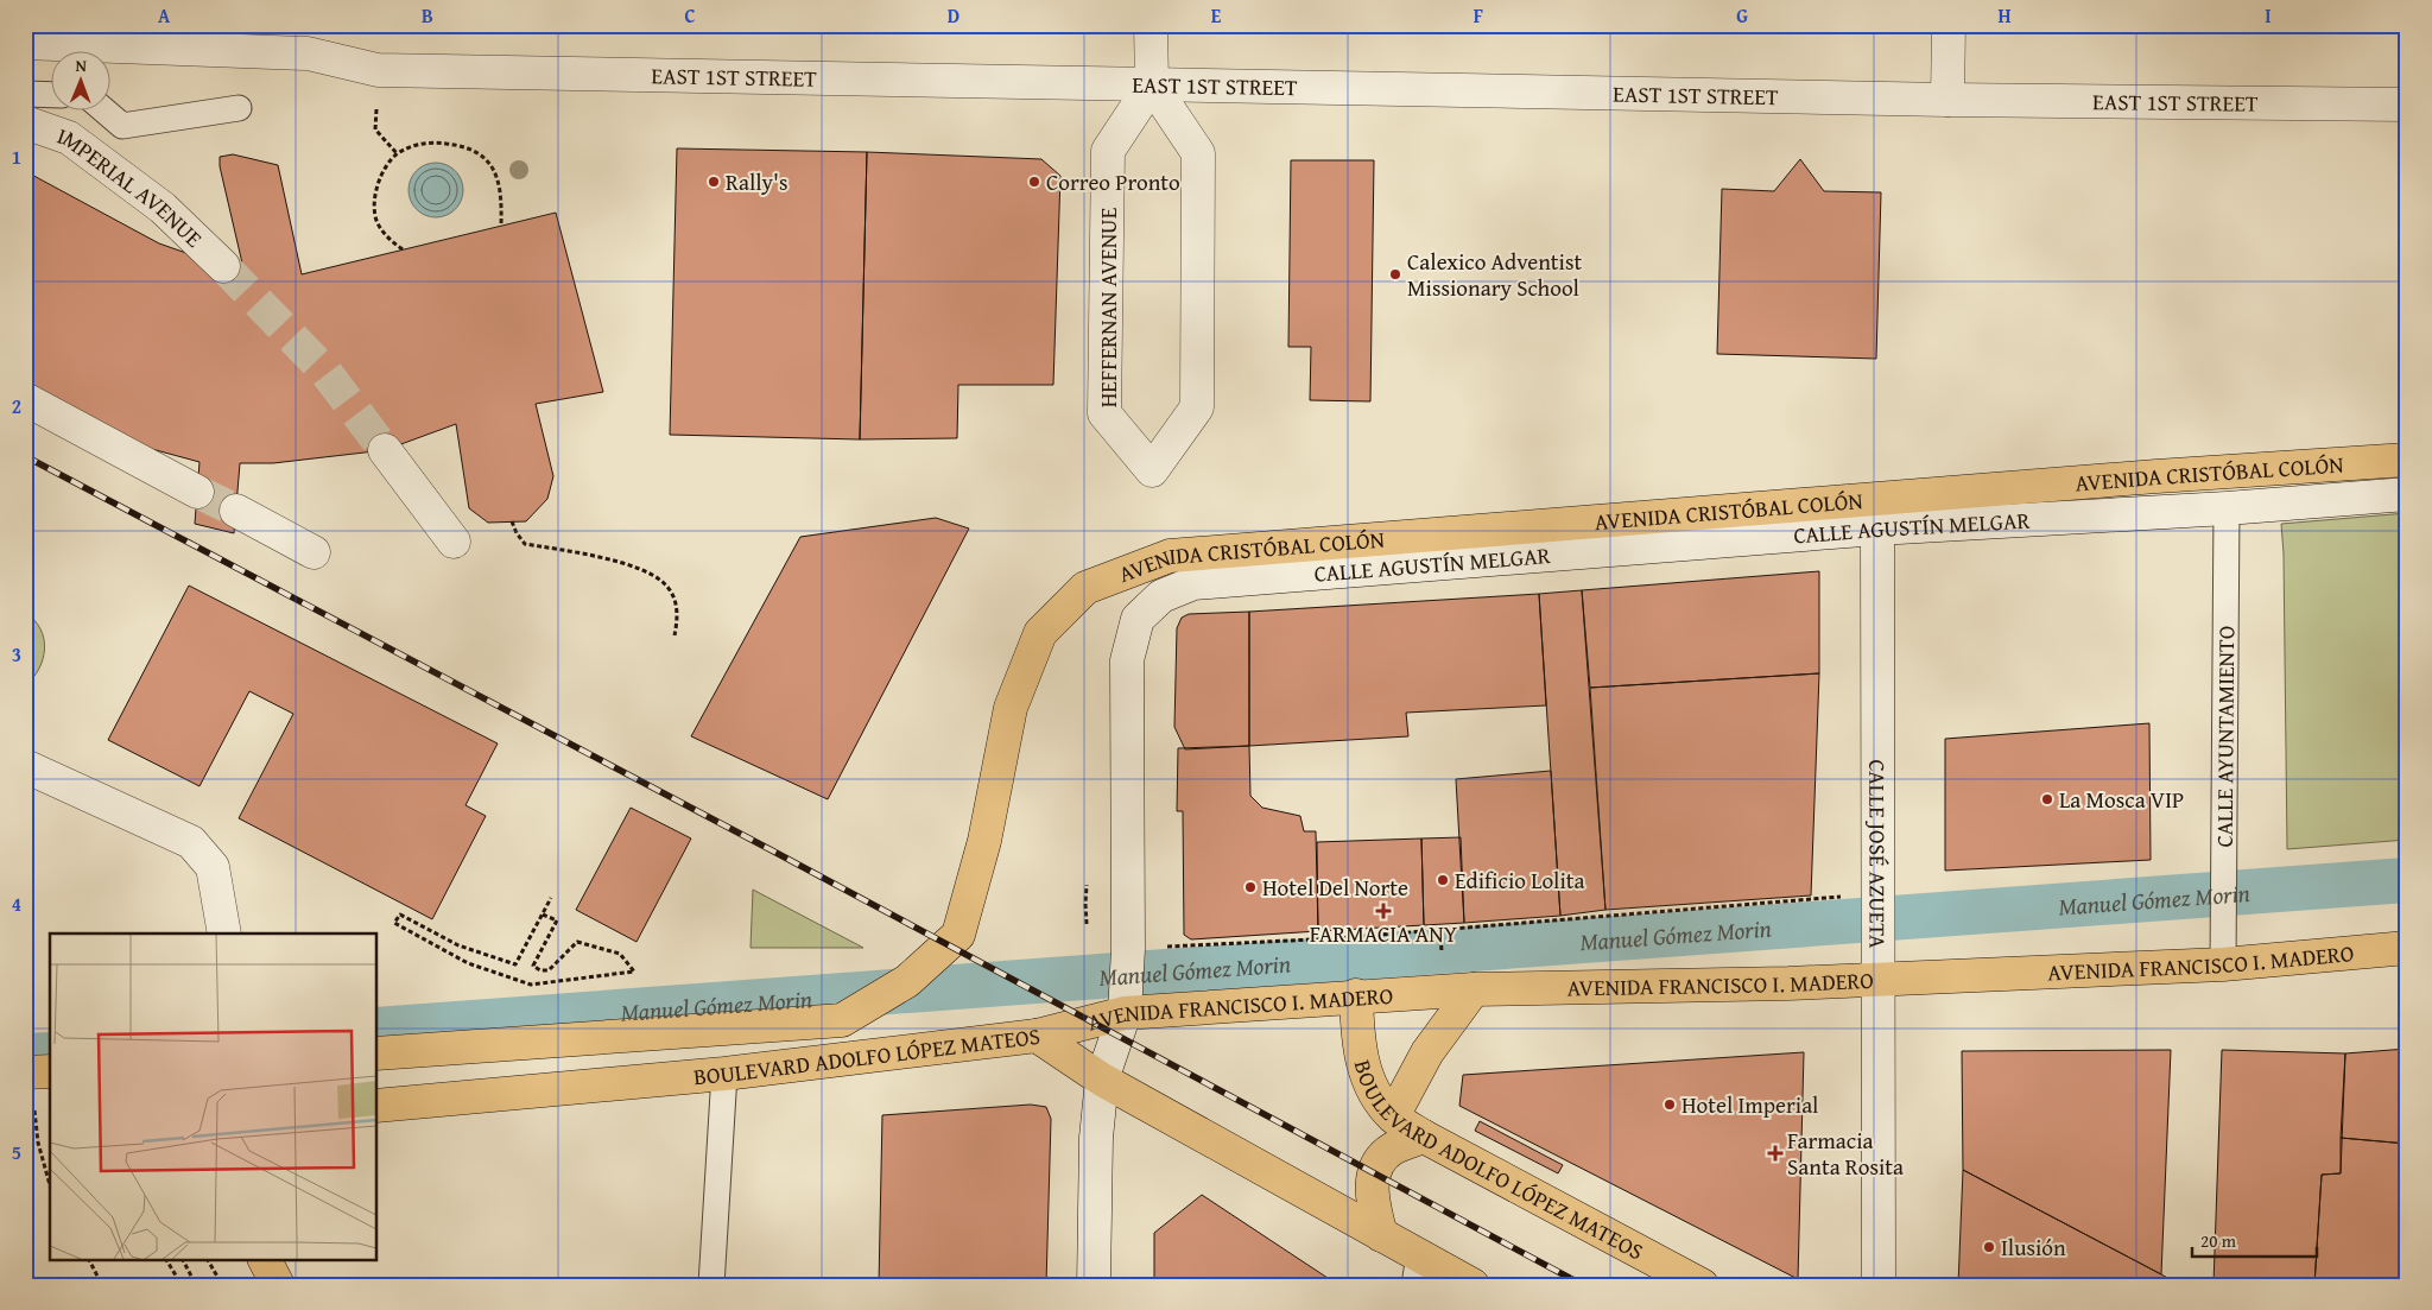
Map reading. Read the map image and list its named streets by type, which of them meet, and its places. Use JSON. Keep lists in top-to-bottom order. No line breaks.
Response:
{"streets":{"main road":["AVENIDA CRISTÓBAL COLÓN","AVENIDA FRANCISCO I. MADERO","BOULEVARD ADOLFO LÓPEZ MATEOS"],"street":["EAST 1ST STREET","IMPERIAL AVENUE","HEFFERNAN AVENUE","CALLE AGUSTÍN MELGAR","CALLE JOSÉ AZUETA"],"lane":["CALLE AYUNTAMIENTO"]},"crossings":[["EAST 1ST STREET","HEFFERNAN AVENUE"],["CALLE AGUSTÍN MELGAR","CALLE AYUNTAMIENTO"],["CALLE AGUSTÍN MELGAR","CALLE JOSÉ AZUETA"],["CALLE AGUSTÍN MELGAR","AVENIDA FRANCISCO I. MADERO"],["CALLE AGUSTÍN MELGAR","BOULEVARD ADOLFO LÓPEZ MATEOS"],["CALLE AYUNTAMIENTO","AVENIDA FRANCISCO I. MADERO"],["CALLE JOSÉ AZUETA","AVENIDA FRANCISCO I. MADERO"],["AVENIDA FRANCISCO I. MADERO","BOULEVARD ADOLFO LÓPEZ MATEOS"]],"water":["Manuel Gómez Morin"],"places":{"other":["Rally's","Correo Pronto","Calexico Adventist Missionary School","La Mosca VIP","Edificio Lolita","Hotel Del Norte","Hotel Imperial","Ilusión"],"health":["FARMACIA ANY","Farmacia Santa Rosita"]},"scale_bar":"20 m","north":"top","grid":{"columns":["A","B","C","D","E","F","G","H","I"],"rows":["1","2","3","4","5"]}}
